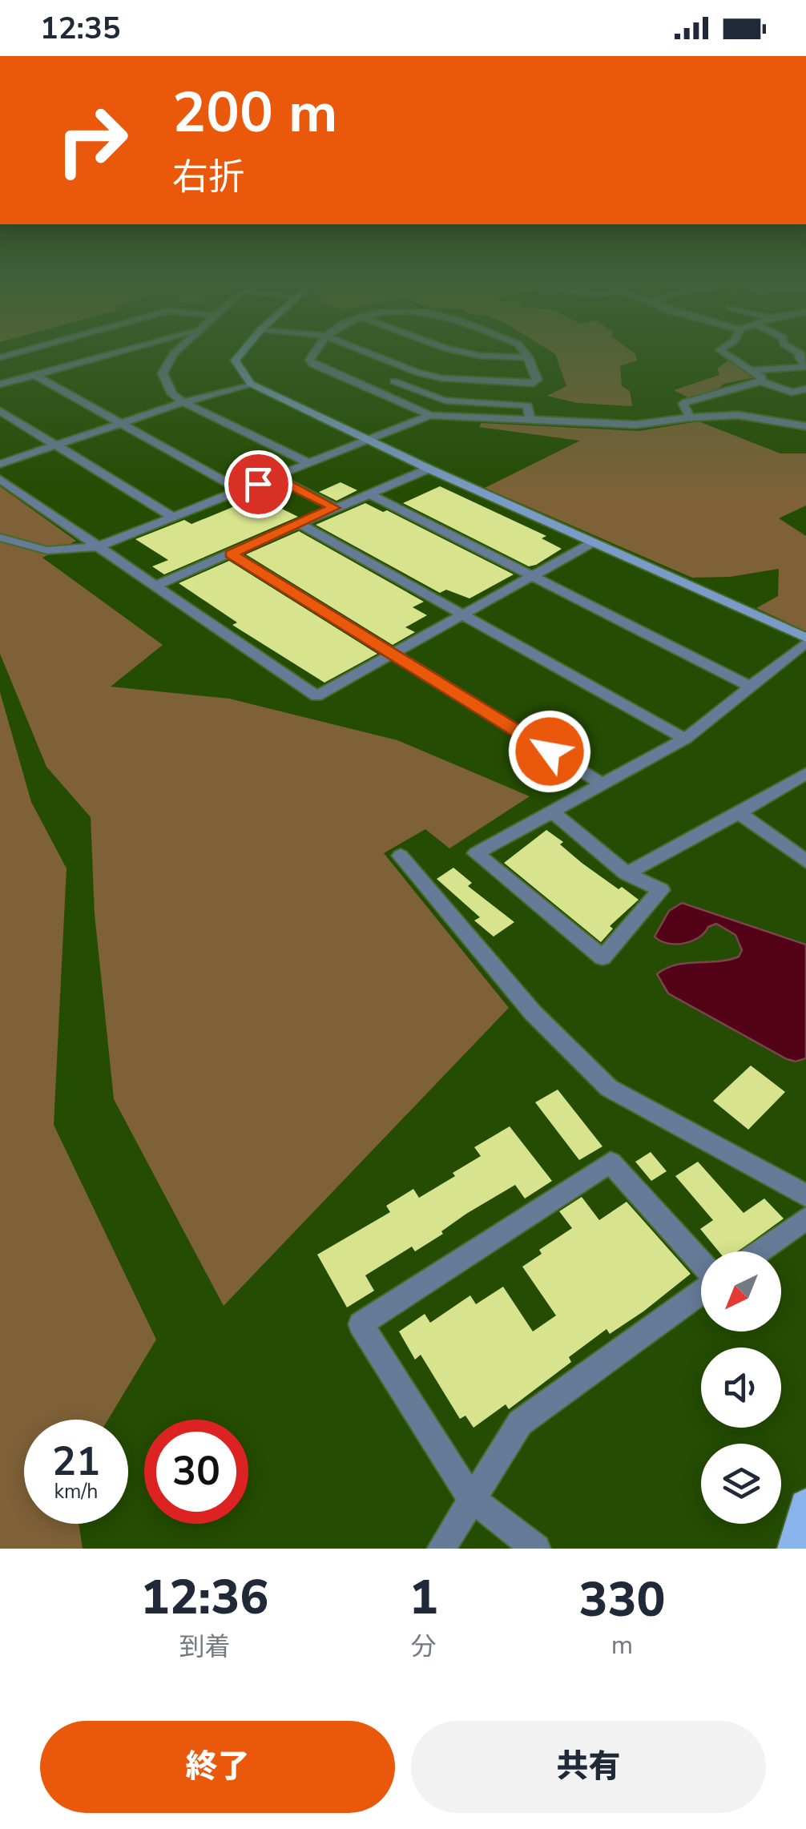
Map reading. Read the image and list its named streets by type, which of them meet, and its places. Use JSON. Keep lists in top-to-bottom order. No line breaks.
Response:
{"north":"bottom left","page":{"status":"12:35","turn":["200 m","右折"],"speed":"21 km/h","limit":"30","eta":["12:36","到着","1","分","330","m"],"buttons":["終了","共有"]}}
